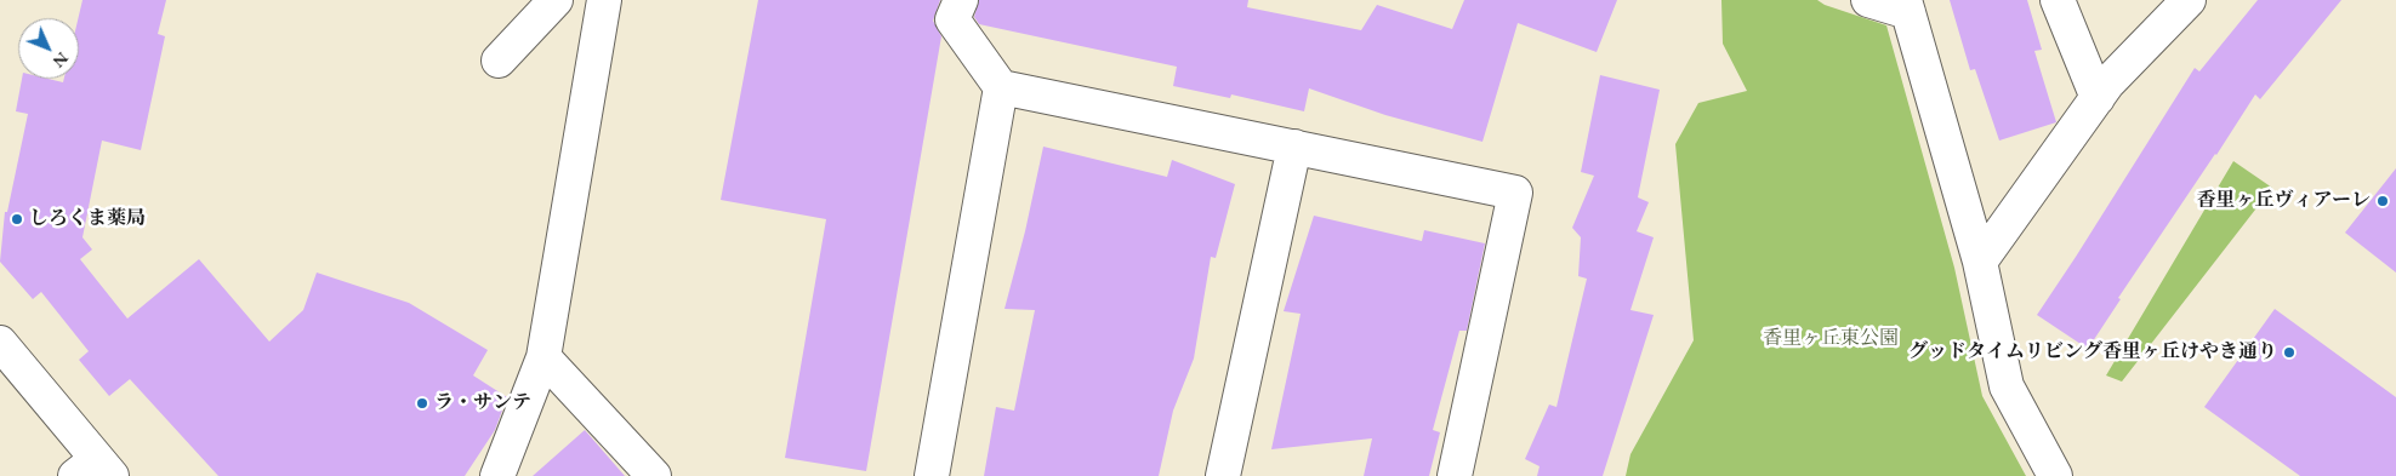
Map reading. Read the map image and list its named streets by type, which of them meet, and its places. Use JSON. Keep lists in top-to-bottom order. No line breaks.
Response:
{"parks":["香里ヶ丘東公園"],"places":["香里ヶ丘ヴィアーレ","しろくま薬局","グッドタイムリビング香里ヶ丘けやき通り","ラ・サンテ"],"north":"bottom right"}
